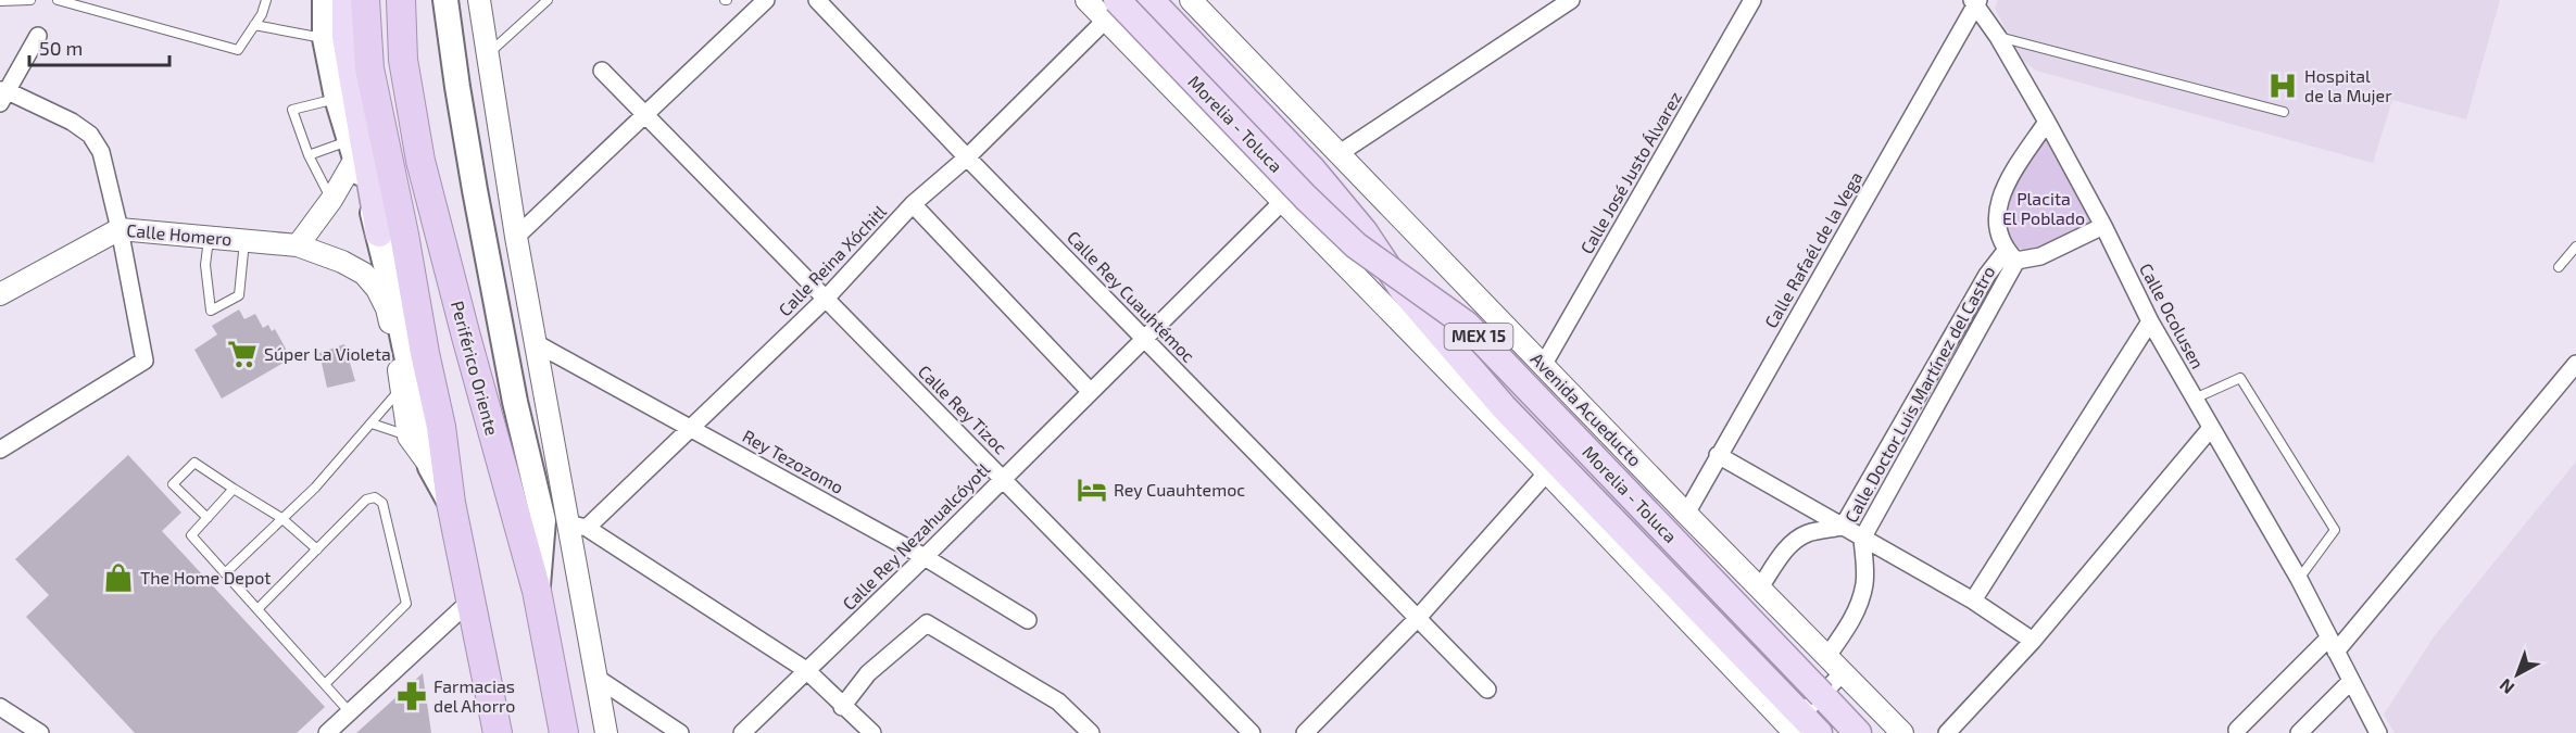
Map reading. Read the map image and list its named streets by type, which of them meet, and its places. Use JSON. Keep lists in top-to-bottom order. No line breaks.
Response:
{"streets":{"highway":["Periférico Oriente"],"main road":["Morelia - Toluca","MEX 15"],"street":["Calle José Justo Álvarez","Calle Homero","Calle Rafaél de la Vega","Calle Reina Xóchitl","Calle Rey Cuauhtémoc","Calle Ocolusen","Calle Doctor Luis Martínez del Castro","Calle Rey Tizoc","Avenida Acueducto","Rey Tezozomo","Calle Rey Nezahualcóyotl"]},"crossings":[["Morelia - Toluca","Calle Reina Xóchitl"],["Calle José Justo Álvarez","Avenida Acueducto"],["Calle Rafaél de la Vega","Calle Ocolusen"],["Calle Rafaél de la Vega","Avenida Acueducto"],["Calle Reina Xóchitl","Calle Rey Cuauhtémoc"],["Calle Reina Xóchitl","Calle Rey Tizoc"],["Calle Reina Xóchitl","Rey Tezozomo"],["Calle Rey Cuauhtémoc","Calle Rey Nezahualcóyotl"],["Calle Doctor Luis Martínez del Castro","Avenida Acueducto"],["Calle Rey Tizoc","Calle Rey Nezahualcóyotl"],["Rey Tezozomo","Calle Rey Nezahualcóyotl"]],"parks":["Placita El Poblado"],"places":{"hospital":["Hospital de la Mujer"],"supermarket":["Súper La Violeta"],"hotel":["Rey Cuauhtemoc"],"shop":["The Home Depot"],"pharmacy":["Farmacias del Ahorro"]},"scale_bar":"50 m","north":"bottom left"}
